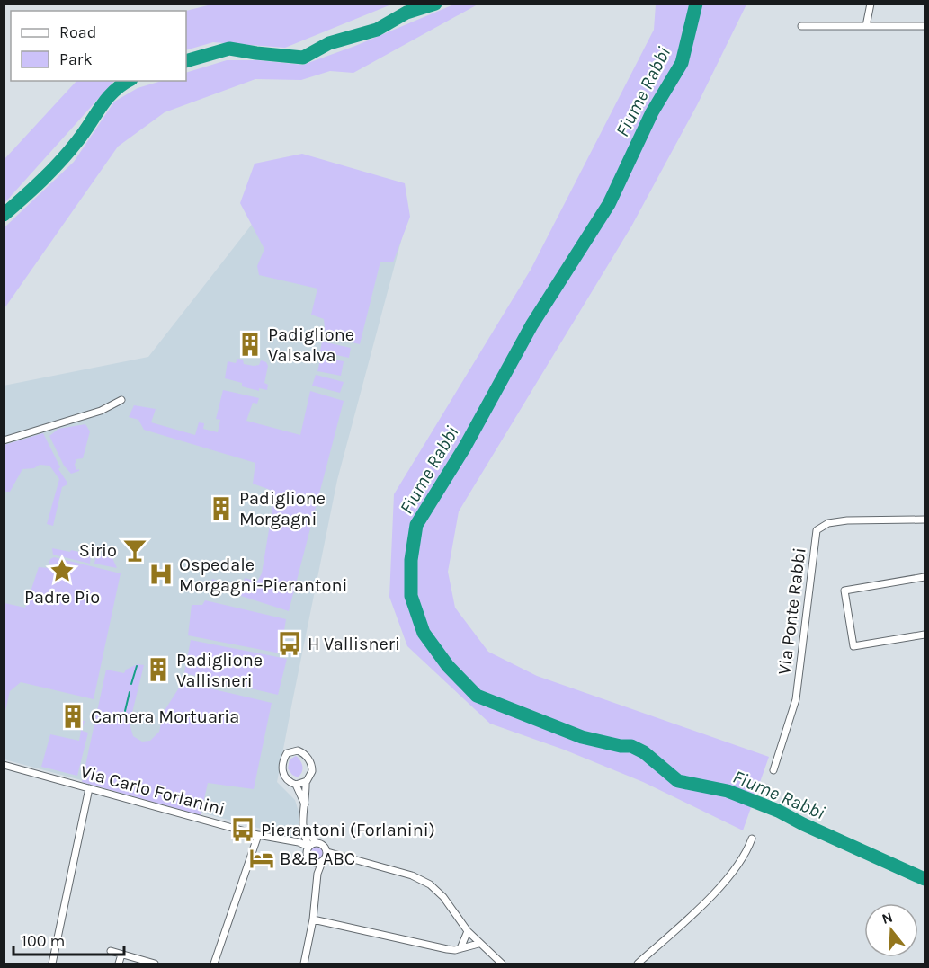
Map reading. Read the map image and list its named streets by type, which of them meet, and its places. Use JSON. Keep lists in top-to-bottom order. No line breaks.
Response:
{"streets":{"street":["Via Ponte Rabbi","Via Carlo Forlanini"]},"water":["Fiume Rabbi"],"places":{"building":["Padiglione Valsalva","Padiglione Morgagni","Padiglione Vallisneri","Camera Mortuaria"],"bar":["Sirio"],"place":["Padre Pio"],"hospital":["Ospedale Morgagni-Pierantoni"],"bus stop":["H Vallisneri","Pierantoni (Forlanini)"],"hotel":["B&B ABC"]},"legend":["Road","Park"],"scale_bar":"100 m","north":"top"}
